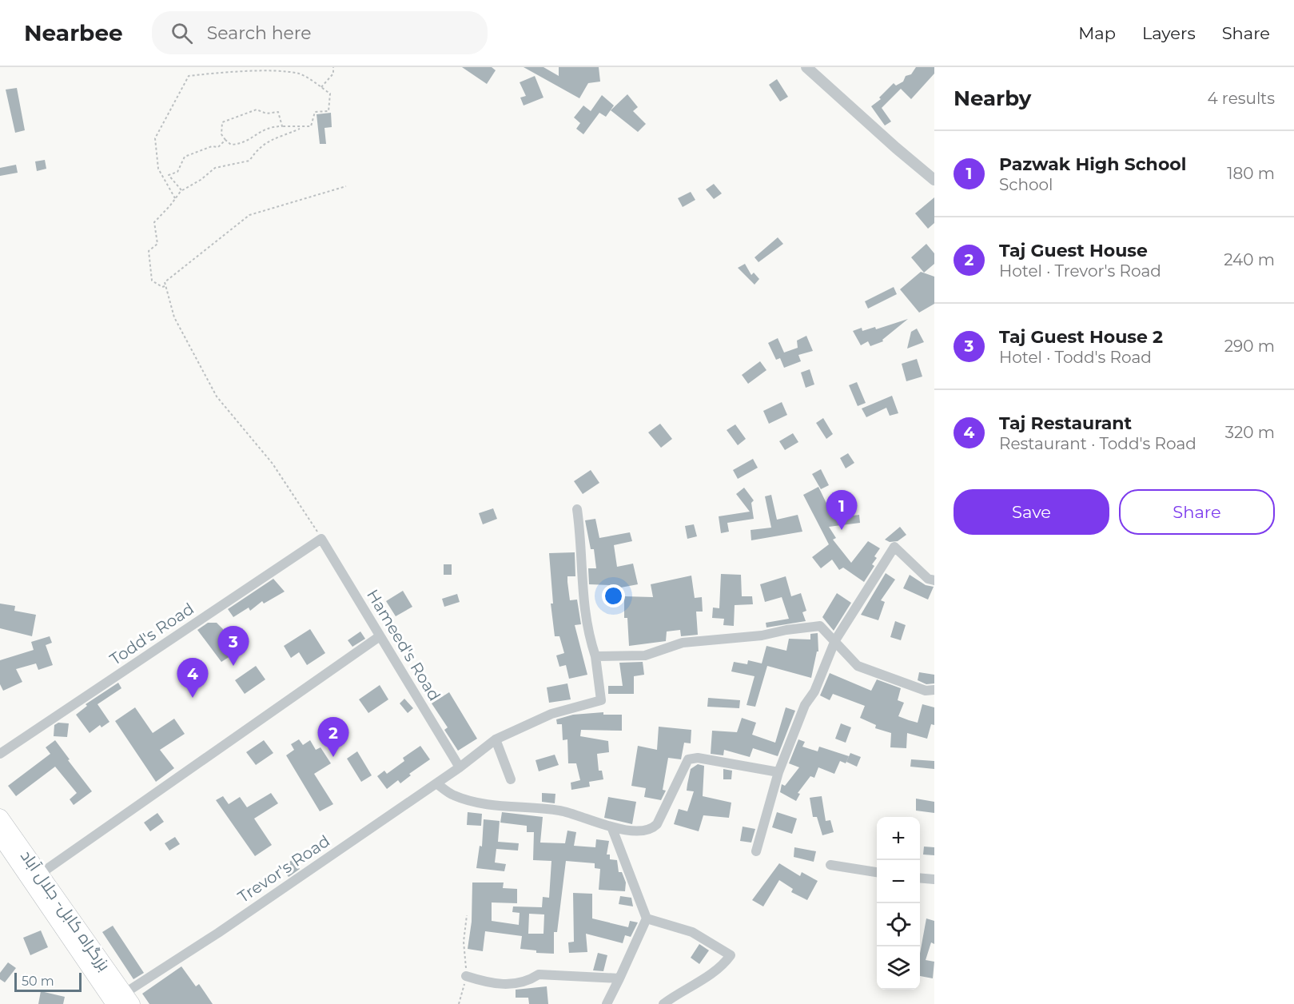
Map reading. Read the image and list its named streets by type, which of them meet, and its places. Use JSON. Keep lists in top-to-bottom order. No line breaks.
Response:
{"streets":{"highway":["بزرگراه کابل- جلال آباد"],"street":["Todd's Road","Hameed's Road","Trevor's Road"]},"crossings":[["Todd's Road","Hameed's Road"],["Hameed's Road","Trevor's Road"],["Trevor's Road","بزرگراه کابل- جلال آباد"]],"scale_bar":"50 m","page":{"header":"Nearbee","search":"Search here","nav":["Map","Layers","Share"],"heading":["Nearby","4 results"],"list":[{"mark":"1","name":"Pazwak High School","note":"School","value":"180 m"},{"mark":"2","name":"Taj Guest House","note":"Hotel · Trevor's Road","value":"240 m"},{"mark":"3","name":"Taj Guest House 2","note":"Hotel · Todd's Road","value":"290 m"},{"mark":"4","name":"Taj Restaurant","note":"Restaurant · Todd's Road","value":"320 m"}],"buttons":["Save","Share"],"pins":["1","3","4","2"],"map_buttons":["+","−"],"scale":"50 m"}}
